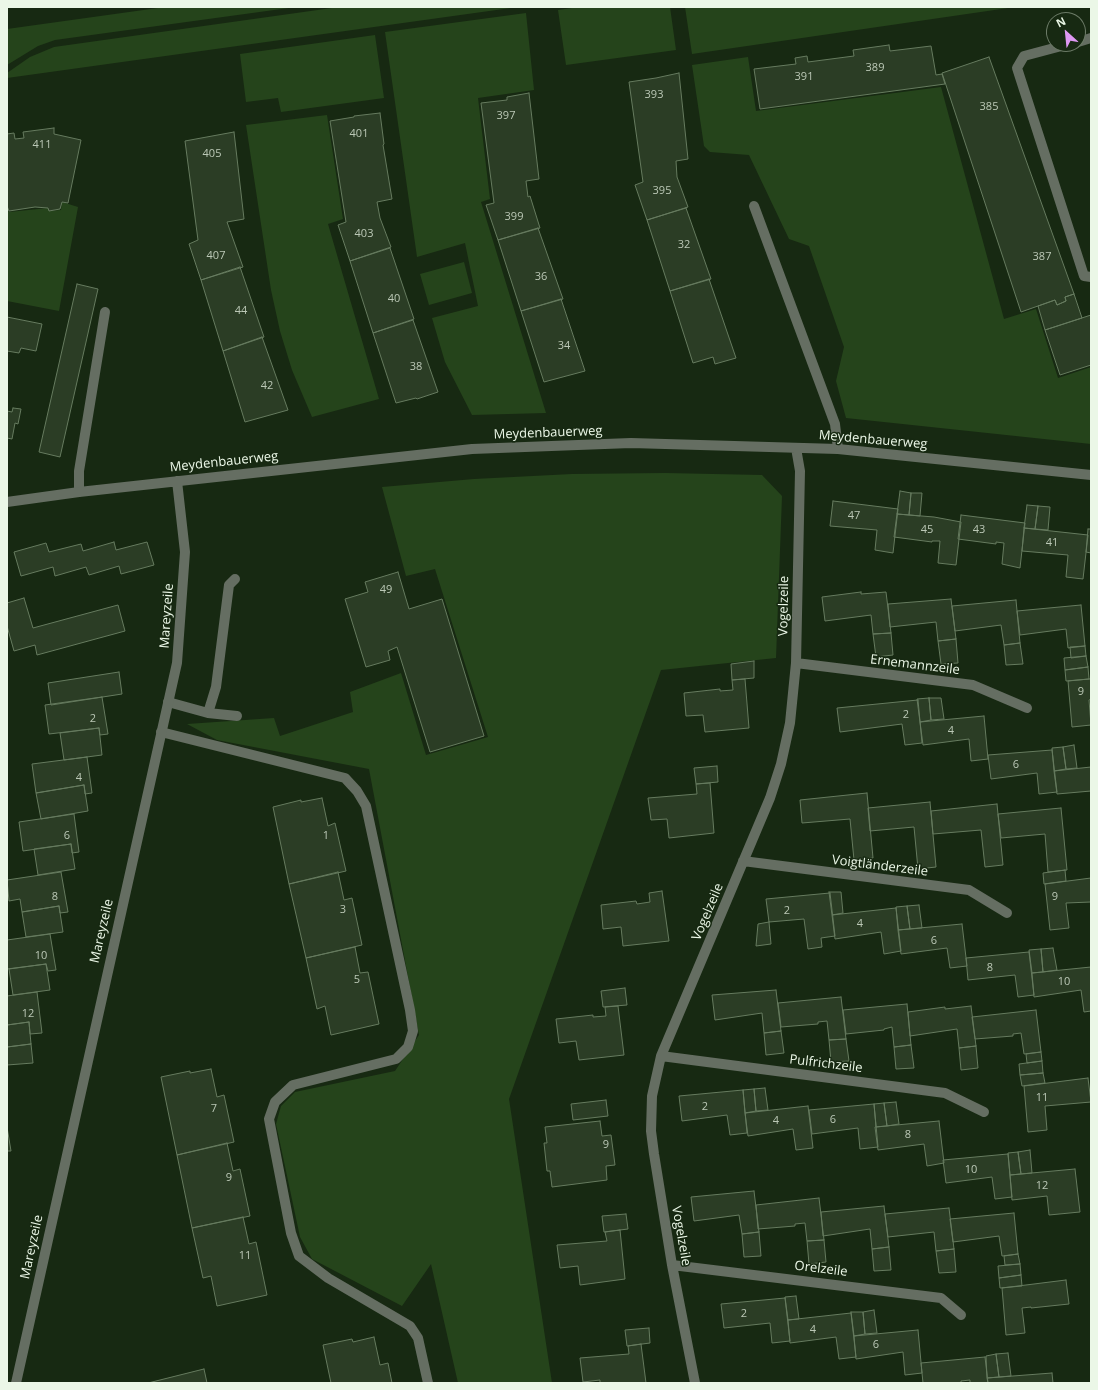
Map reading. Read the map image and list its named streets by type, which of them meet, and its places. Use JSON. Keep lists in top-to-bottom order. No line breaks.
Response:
{"streets":{"street":["Meydenbauerweg","Vogelzeile","Mareyzeile","Ernemannzeile","Voigtländerzeile","Pulfrichzeile","Orelzeile"]},"crossings":[["Meydenbauerweg","Vogelzeile"],["Meydenbauerweg","Mareyzeile"],["Vogelzeile","Ernemannzeile"],["Vogelzeile","Voigtländerzeile"],["Vogelzeile","Pulfrichzeile"],["Vogelzeile","Orelzeile"]],"house_numbers":["389","391","393","385","397","401","411","405","395","399","403","32","407","387","36","40","44","34","38","42","47","45","43","41","49","9","2","2","4","6","4","6","1","8","9","3","2","4","6","10","8","5","10","12","11","2","7","6","4","8","9","10","9","12","11","2","4","6"],"north":"top left"}
